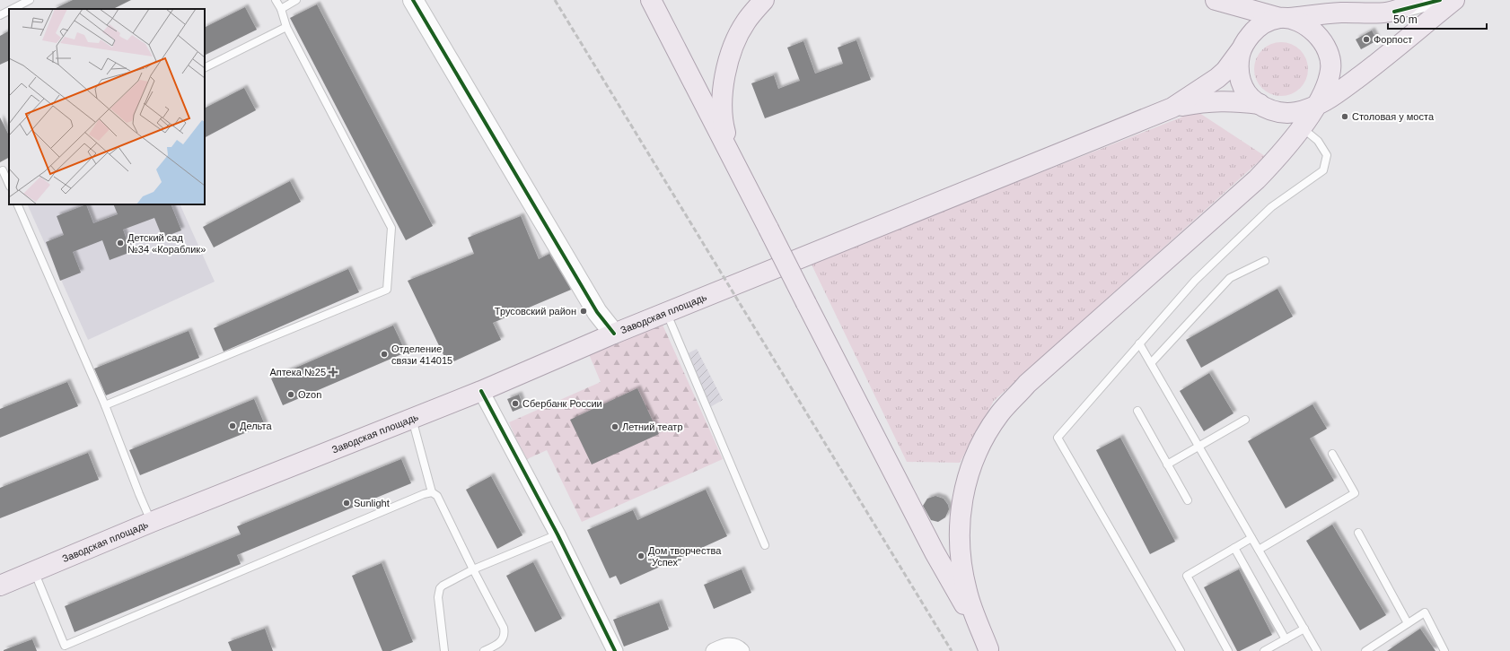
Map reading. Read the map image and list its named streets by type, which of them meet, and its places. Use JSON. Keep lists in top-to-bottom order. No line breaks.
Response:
{"streets":{"main road":["Заводская площадь"]},"places":{"other":["Форпост","Столовая у моста","Детский сад №34 «Кораблик»","Трусовский район","Отделение связи 414015","Ozon","Сбербанк России","Дельта","Летний театр","Sunlight","Дом творчества \"Успех\""],"health":["Аптека №25"]},"scale_bar":"50 m"}
